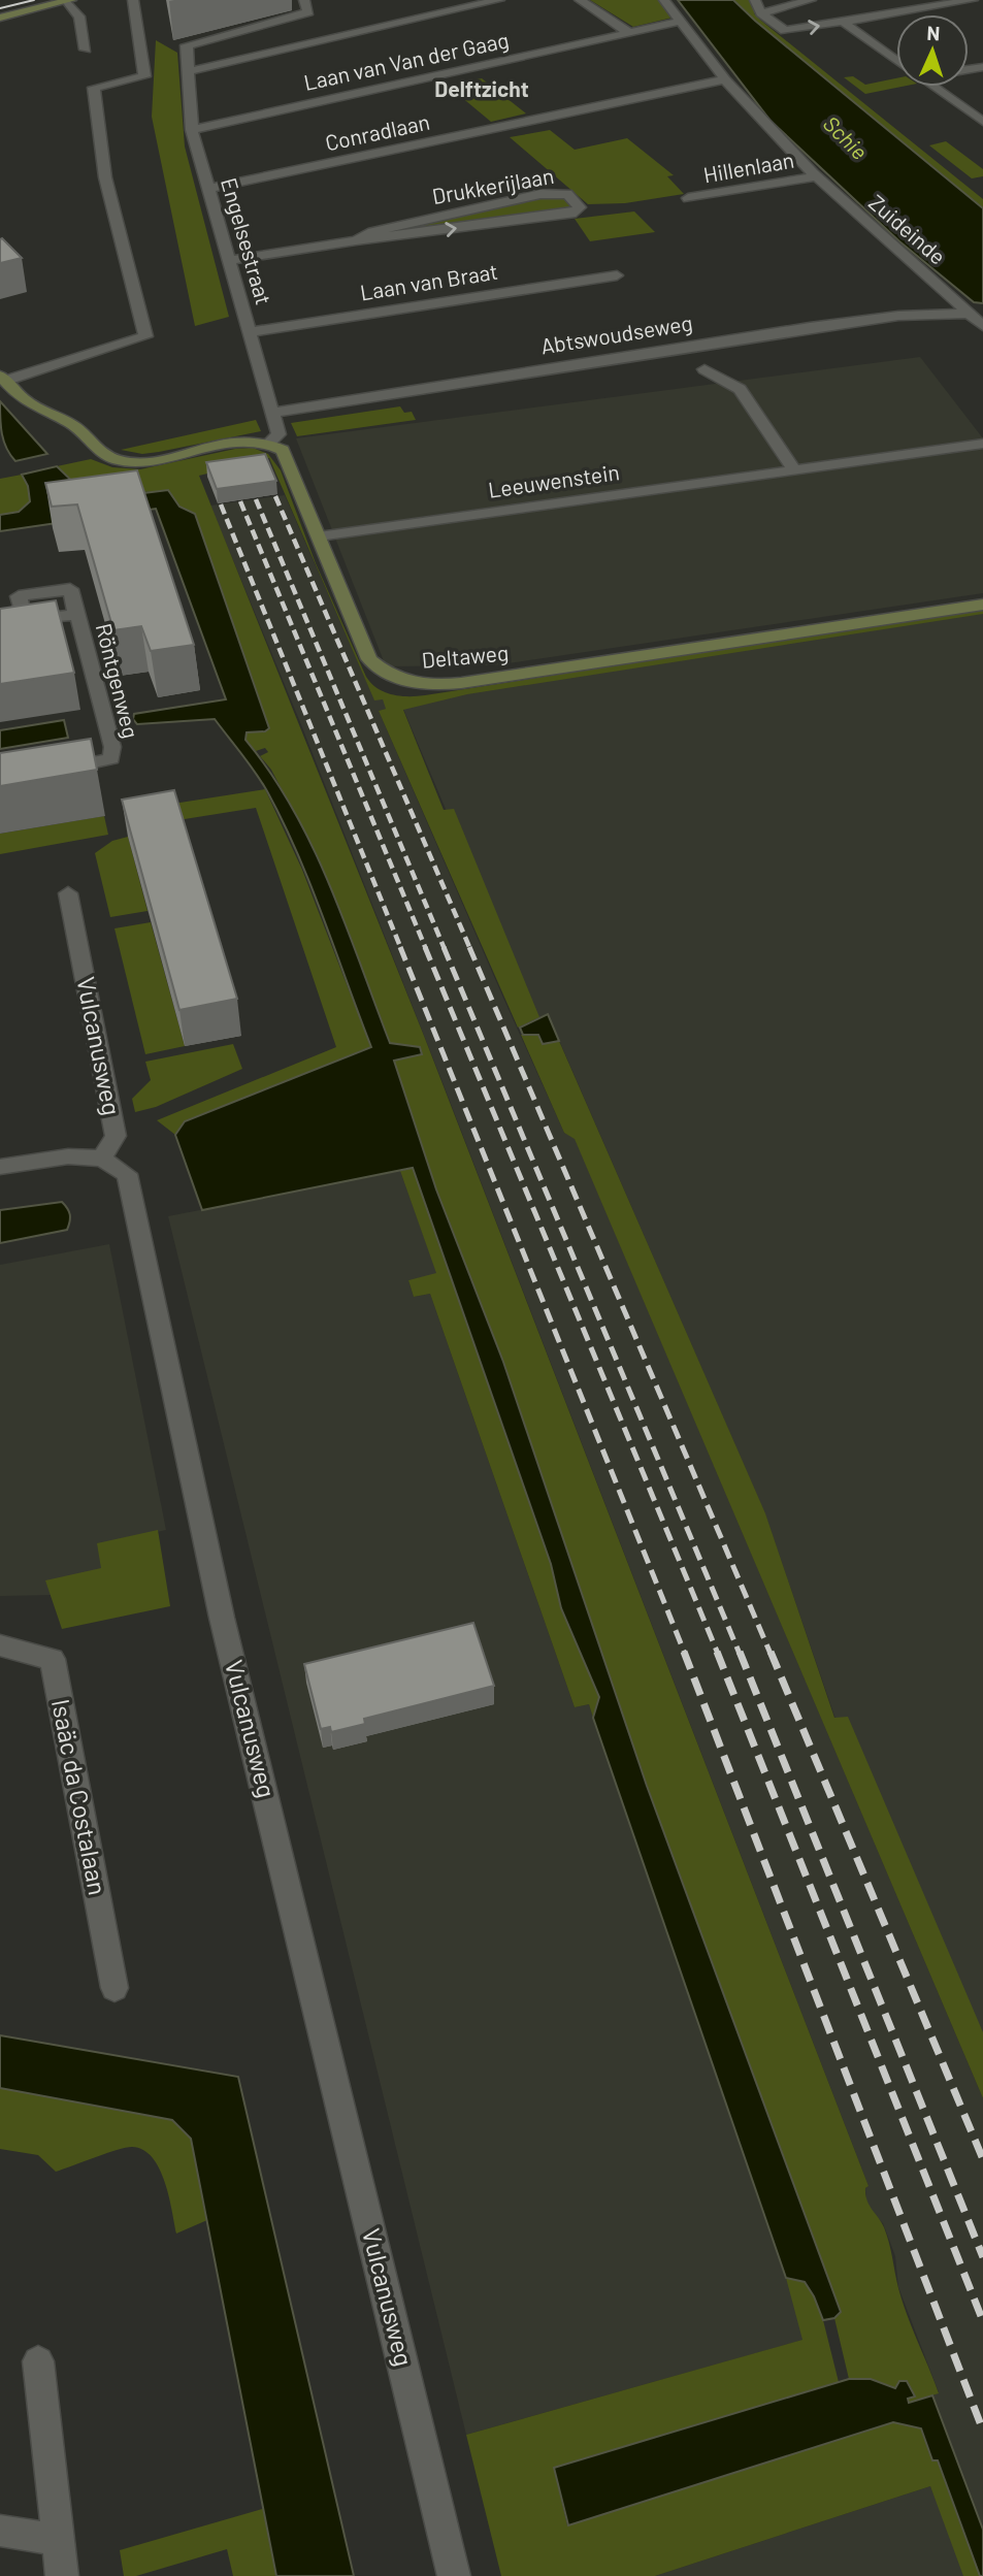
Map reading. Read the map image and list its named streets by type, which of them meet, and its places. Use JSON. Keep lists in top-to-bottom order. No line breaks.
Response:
{"streets":{"street":["Laan van Van der Gaag","Conradlaan","Hillenlaan","Drukkerijlaan","Zuideinde","Engelsestraat","Laan van Braat","Abtswoudseweg","Leeuwenstein","Deltaweg","Röntgenweg","Vulcanusweg","Isaäc da Costalaan"]},"crossings":[["Laan van Van der Gaag","Zuideinde"],["Laan van Van der Gaag","Engelsestraat"],["Conradlaan","Zuideinde"],["Conradlaan","Engelsestraat"],["Hillenlaan","Zuideinde"],["Drukkerijlaan","Engelsestraat"],["Zuideinde","Abtswoudseweg"],["Engelsestraat","Laan van Braat"],["Engelsestraat","Abtswoudseweg"],["Engelsestraat","Deltaweg"],["Leeuwenstein","Deltaweg"]],"districts":["Delftzicht"],"water":["Schie"],"north":"top"}
